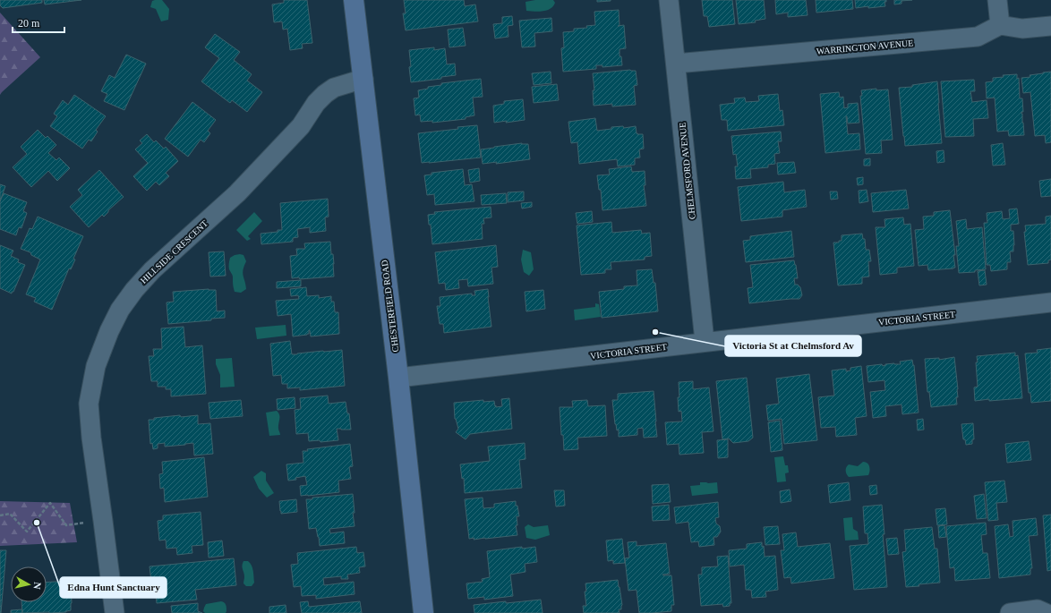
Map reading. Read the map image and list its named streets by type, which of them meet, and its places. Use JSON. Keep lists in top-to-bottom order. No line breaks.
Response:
{"streets":{"street":["WARRINGTON AVENUE","CHELMSFORD AVENUE","HILLSIDE CRESCENT","CHESTERFIELD ROAD","VICTORIA STREET"]},"crossings":[["WARRINGTON AVENUE","CHELMSFORD AVENUE"],["CHELMSFORD AVENUE","VICTORIA STREET"],["HILLSIDE CRESCENT","CHESTERFIELD ROAD"],["CHESTERFIELD ROAD","VICTORIA STREET"]],"places":["Victoria St at Chelmsford Av","Edna Hunt Sanctuary"],"scale_bar":"20 m","north":"right"}
